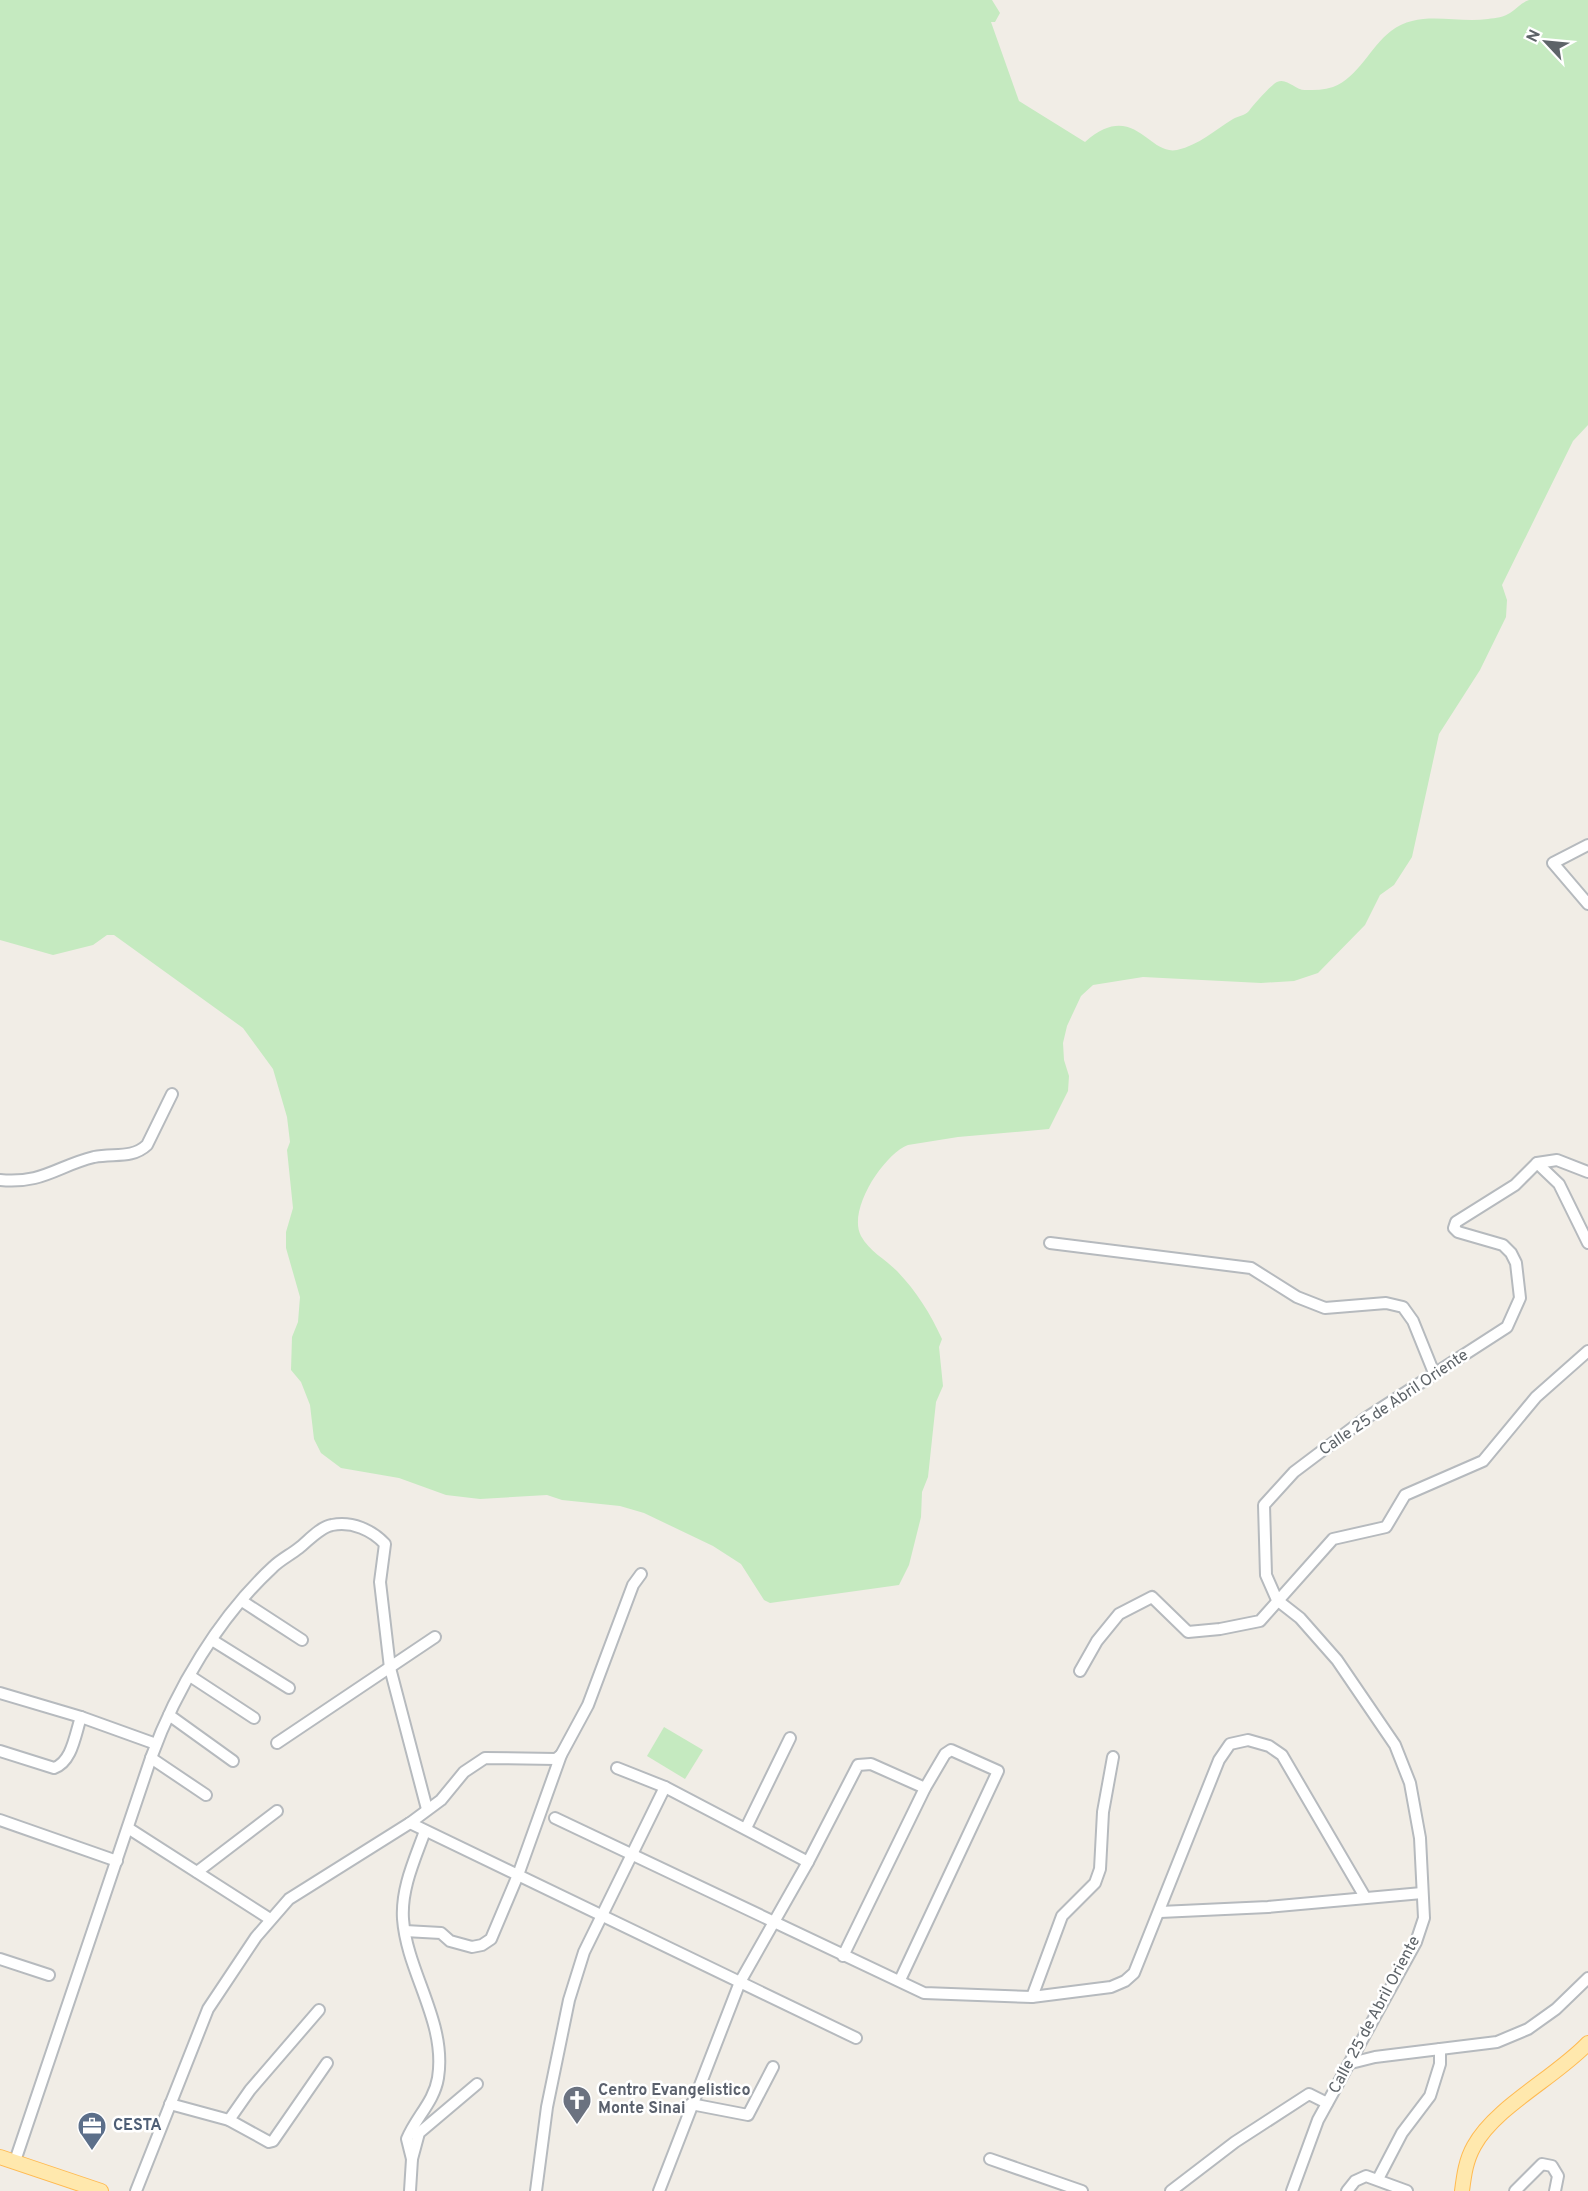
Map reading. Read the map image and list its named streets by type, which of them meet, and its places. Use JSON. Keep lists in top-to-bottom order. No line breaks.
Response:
{"streets":{"street":["Calle 25 de Abril Oriente"]},"places":{"church":["Centro Evangelistico Monte Sinai"],"office":["CESTA"]},"north":"top left"}
